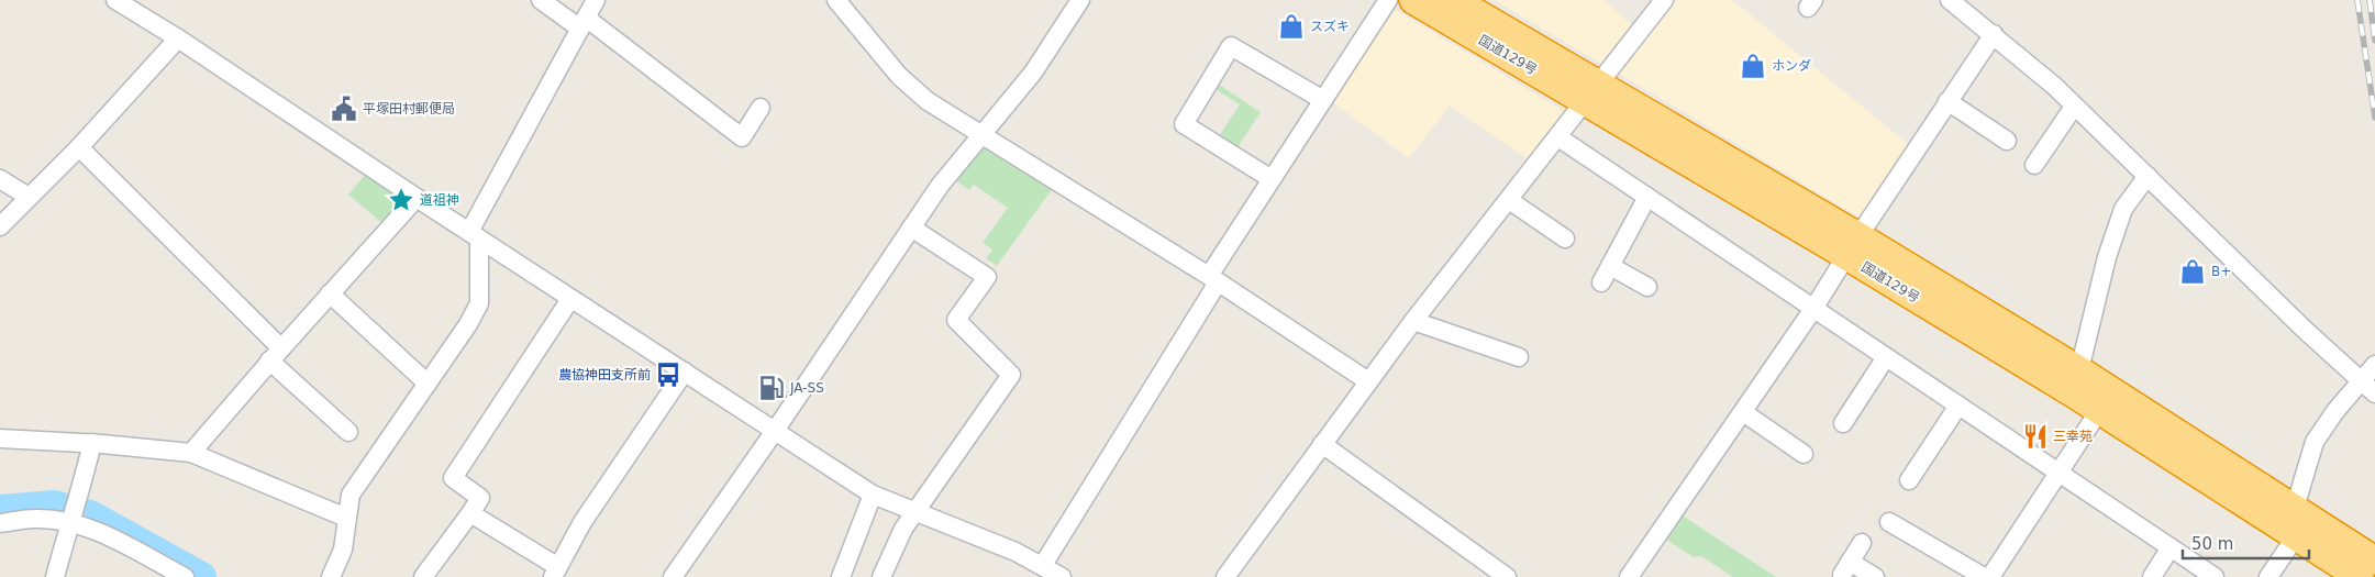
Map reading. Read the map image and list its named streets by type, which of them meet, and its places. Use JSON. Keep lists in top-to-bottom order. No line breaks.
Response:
{"streets":{"highway":["国道129号"]},"places":{"shop":["スズキ","ホンダ","B+"],"public building":["平塚田村郵便局"],"place":["道祖神"],"bus stop":["農協神田支所前"],"fuel station":["JA-SS"],"restaurant":["三幸苑"]},"scale_bar":"50 m"}
